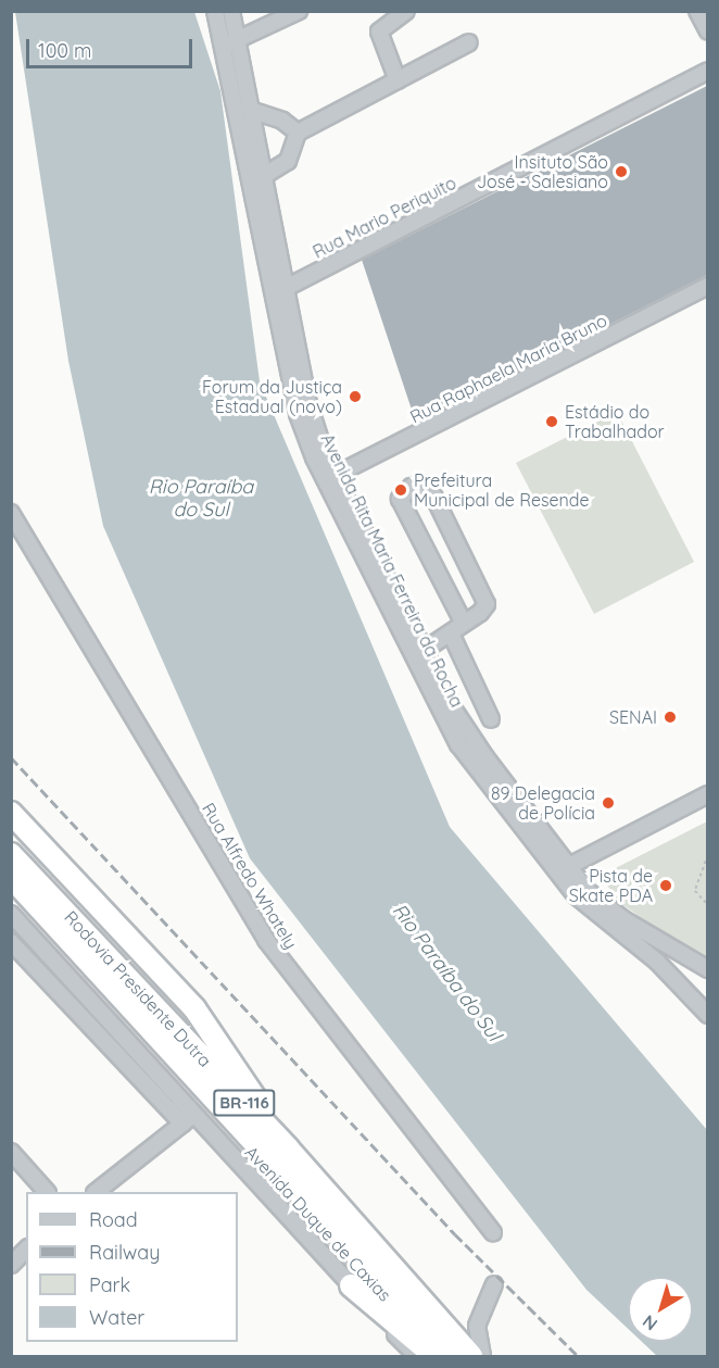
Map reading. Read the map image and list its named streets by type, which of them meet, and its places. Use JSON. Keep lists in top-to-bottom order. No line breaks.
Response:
{"streets":{"highway":["Rodovia Presidente Dutra","BR-116"],"street":["Rua Mario Periquito","Rua Raphaela Maria Bruno","Avenida Rita Maria Ferreira da Rocha","Rua Alfredo Whately","Avenida Duque de Caxias"]},"crossings":[["Rua Mario Periquito","Avenida Rita Maria Ferreira da Rocha"],["Rua Raphaela Maria Bruno","Avenida Rita Maria Ferreira da Rocha"]],"water":["Rio Paraíba do Sul"],"places":["Insituto São José - Salesiano","Forum da Justiça Estadual (novo)","Estádio do Trabalhador","Prefeitura Municipal de Resende","SENAI","89 Delegacia de Polícia","Pista de Skate PDA"],"legend":["Road","Railway","Park","Water"],"scale_bar":"100 m","north":"bottom left"}
